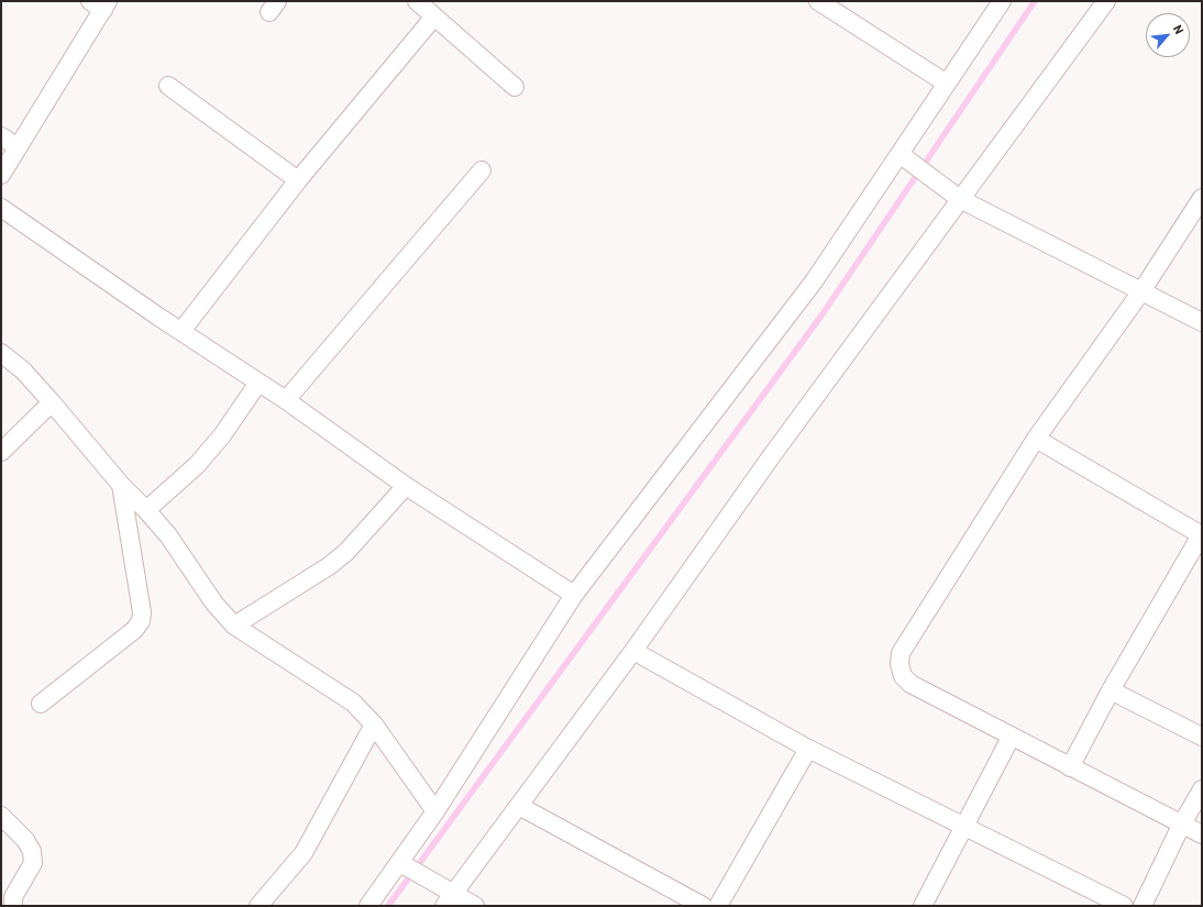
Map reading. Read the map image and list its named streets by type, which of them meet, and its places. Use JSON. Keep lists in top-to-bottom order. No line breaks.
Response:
{"north":"top right"}
